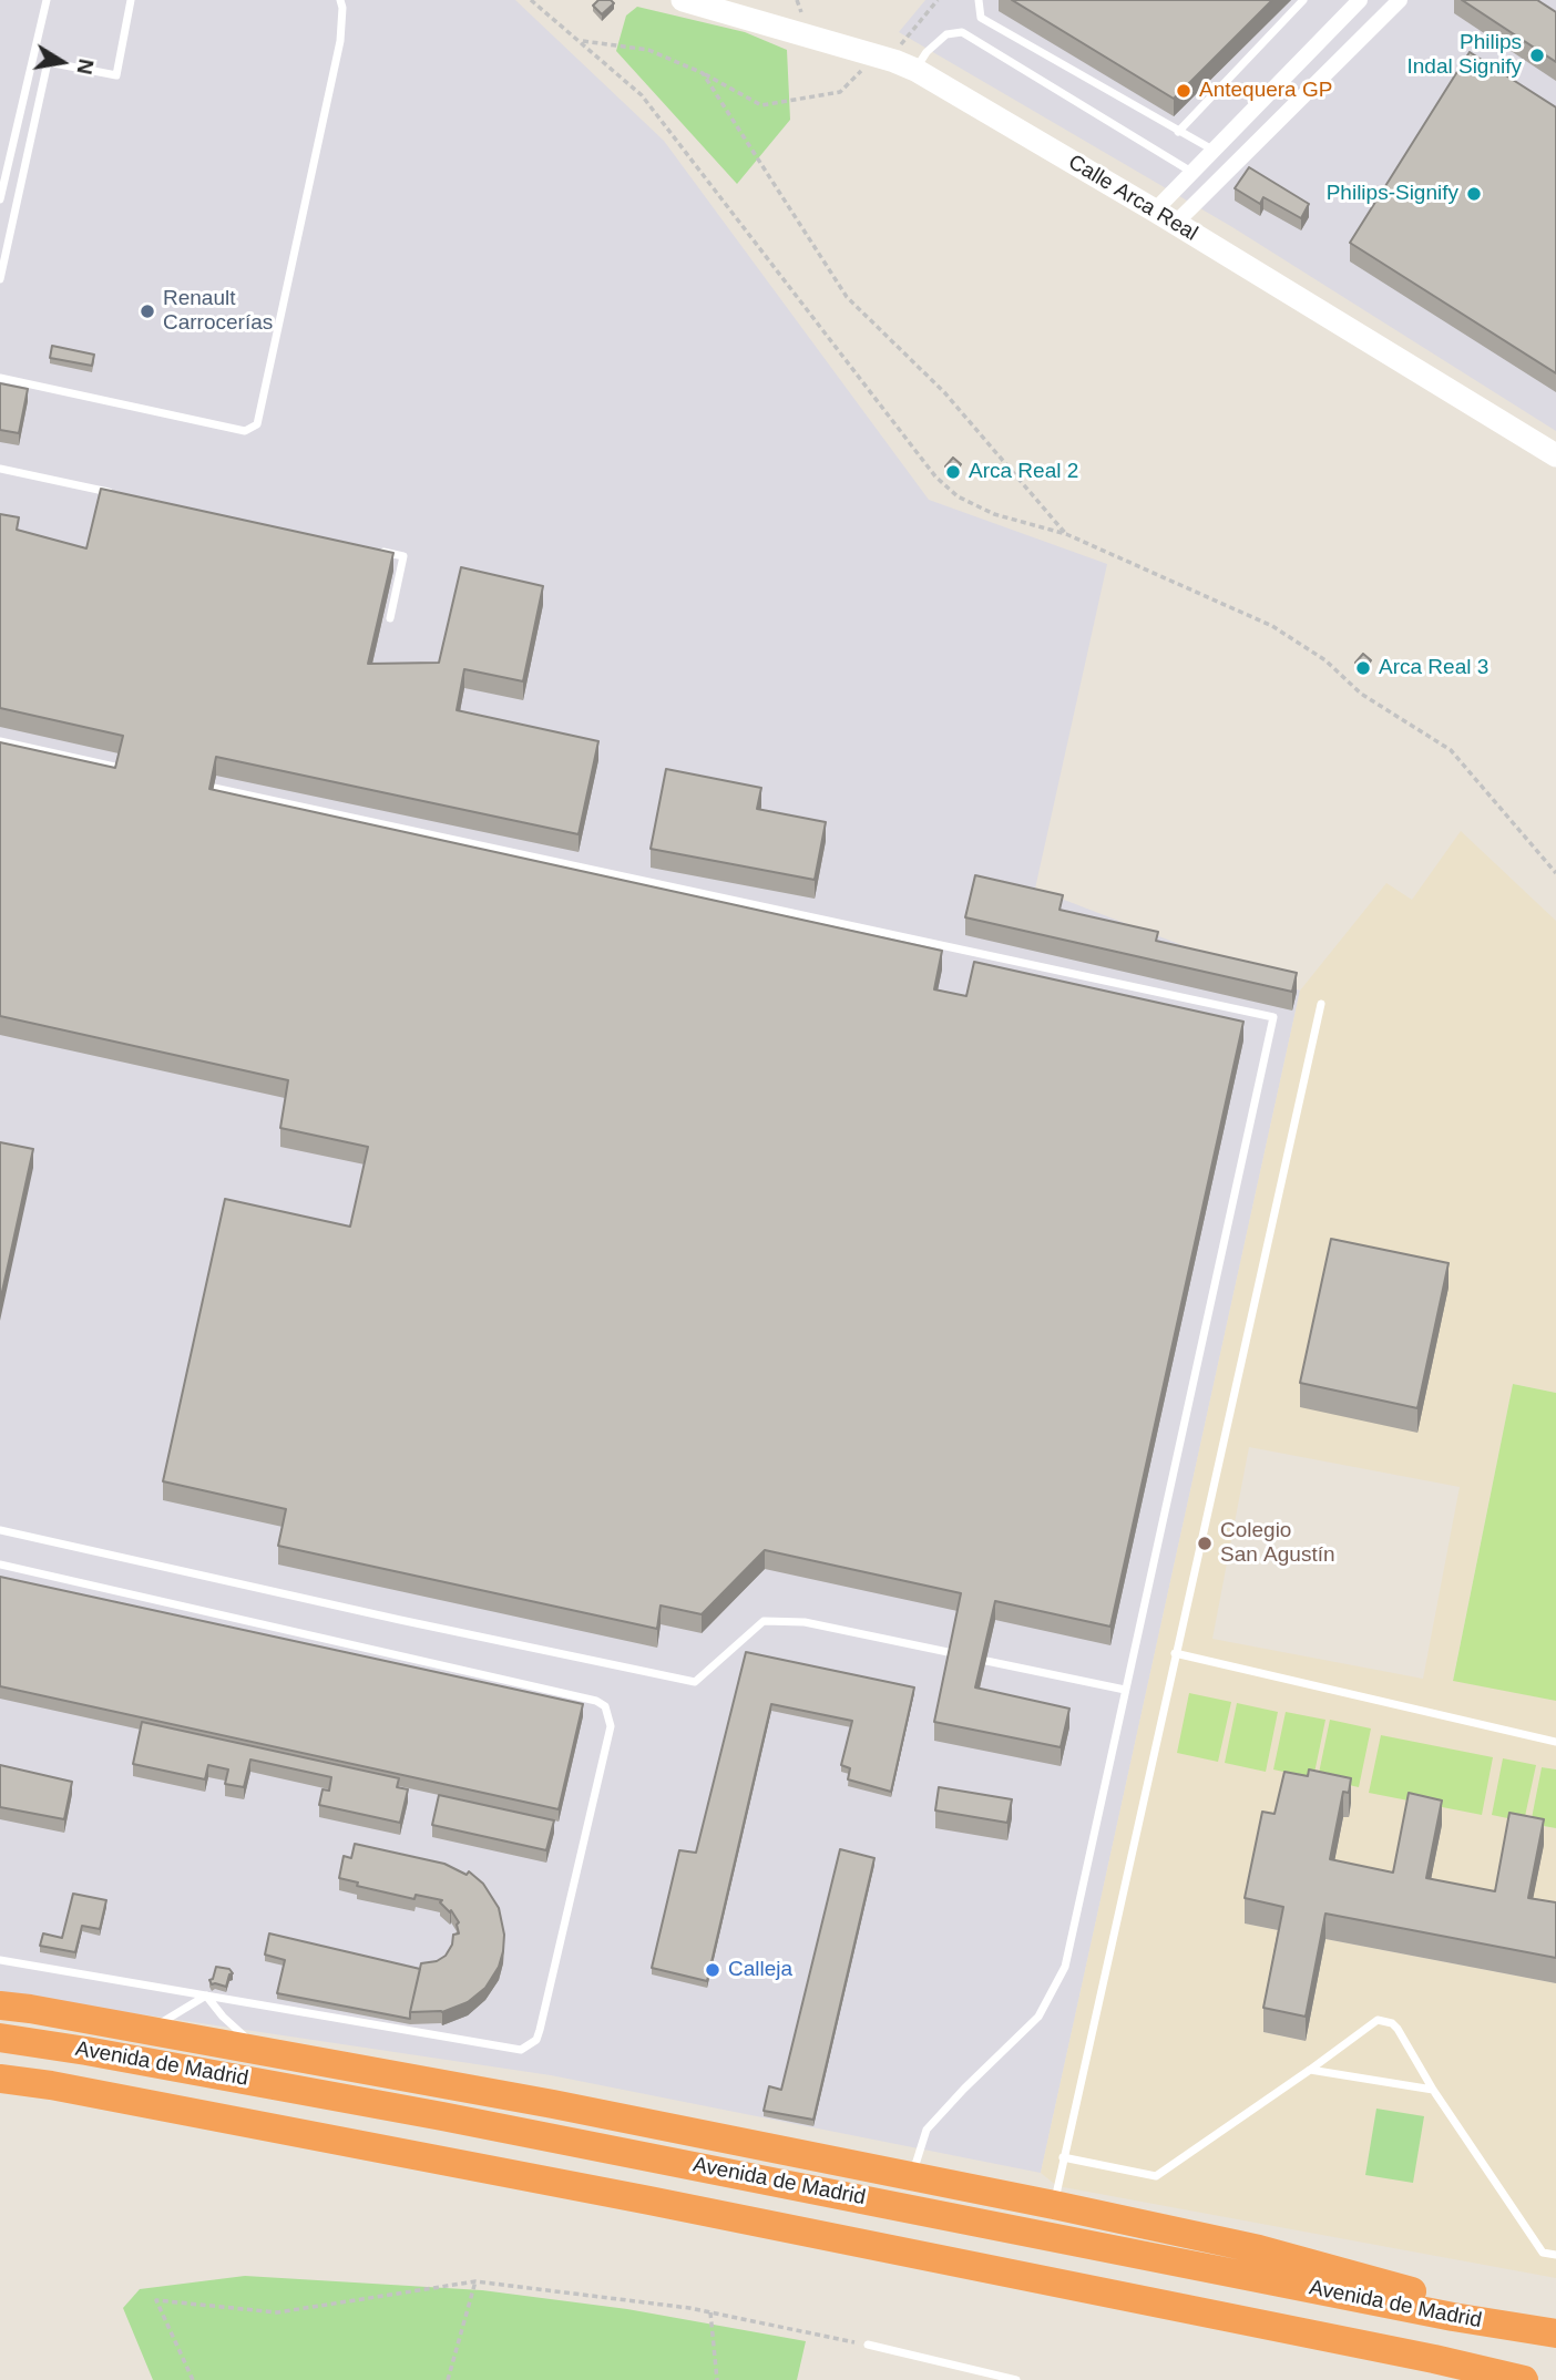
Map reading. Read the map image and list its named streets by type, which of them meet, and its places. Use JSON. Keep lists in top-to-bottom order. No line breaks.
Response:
{"streets":{"highway":["Avenida de Madrid"],"street":["Calle Arca Real"]},"places":["Philips Indal Signify","Antequera GP","Philips-Signify","Renault Carrocerías","Arca Real 2","Arca Real 3","Colegio San Agustín","Calleja"],"north":"right"}
